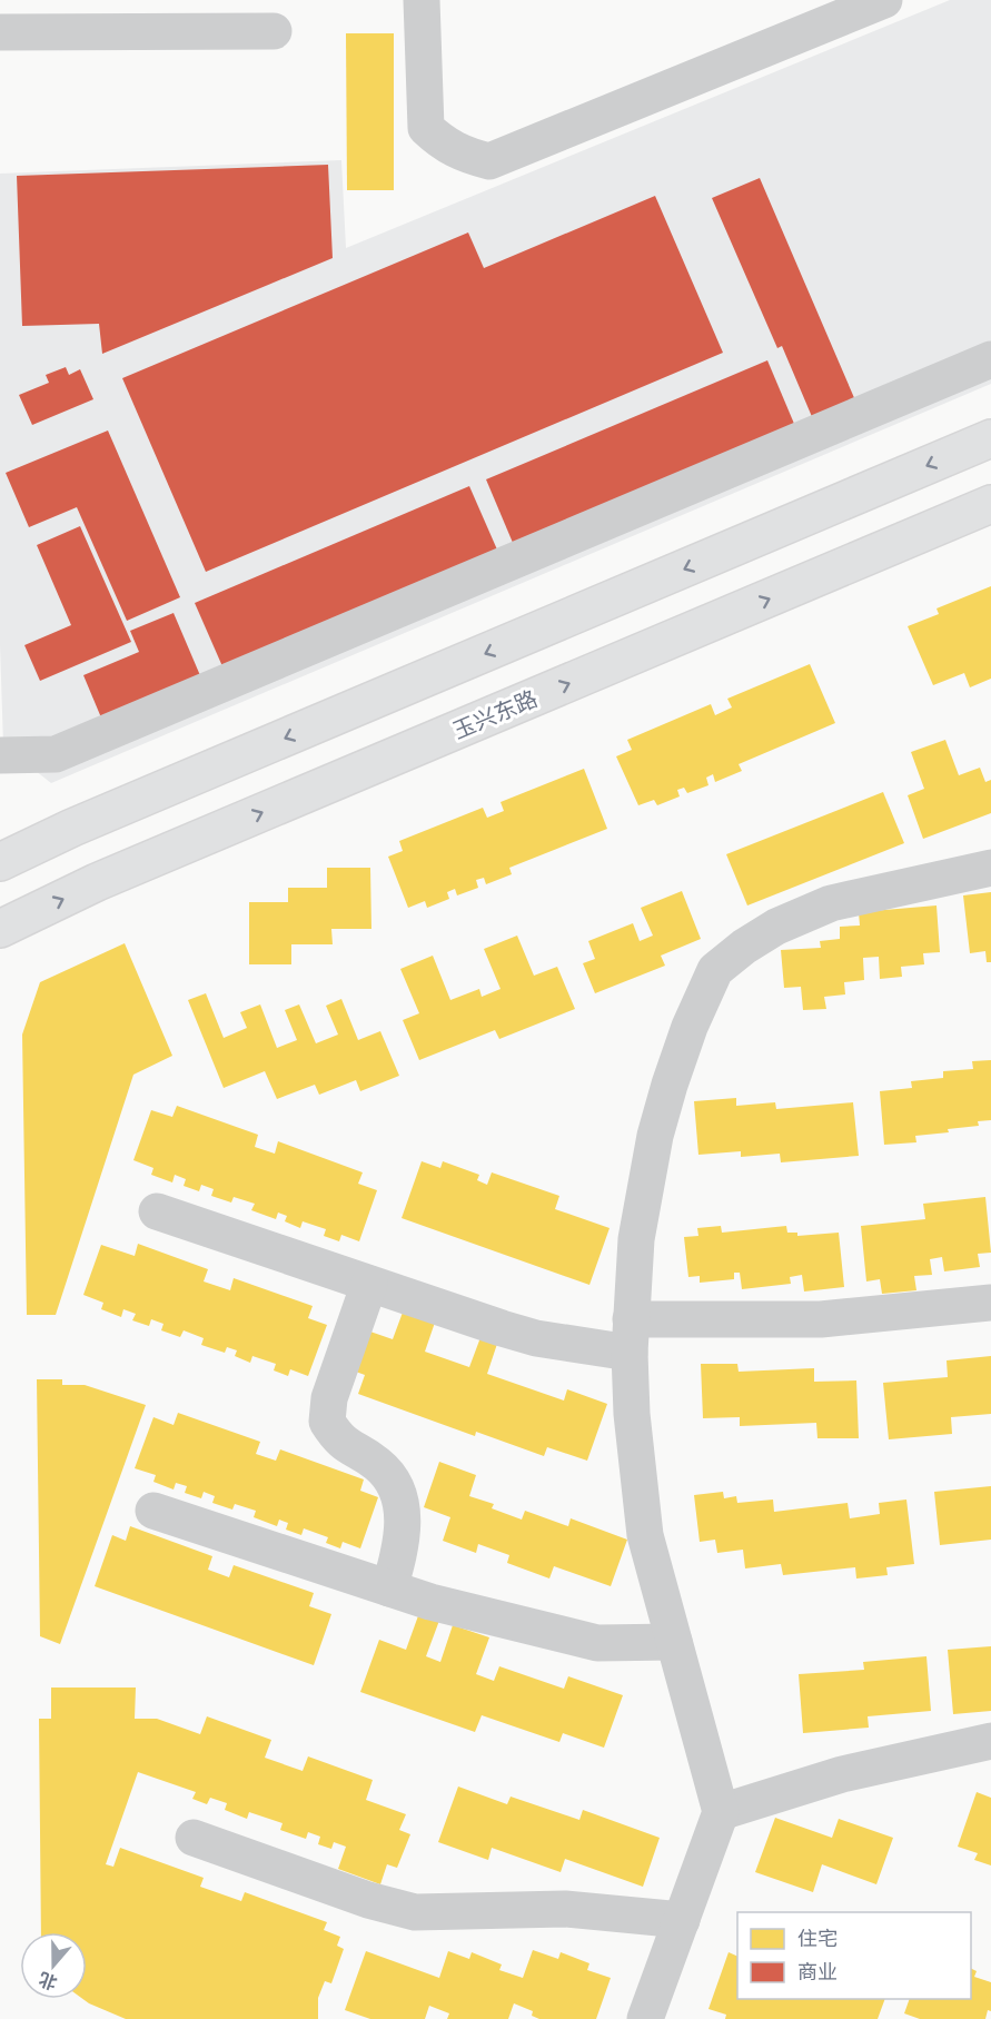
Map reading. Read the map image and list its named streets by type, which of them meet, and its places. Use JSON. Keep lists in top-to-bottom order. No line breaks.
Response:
{"streets":{"main road":["玉兴东路"]},"legend":["住宅","商业"],"north":"bottom"}
